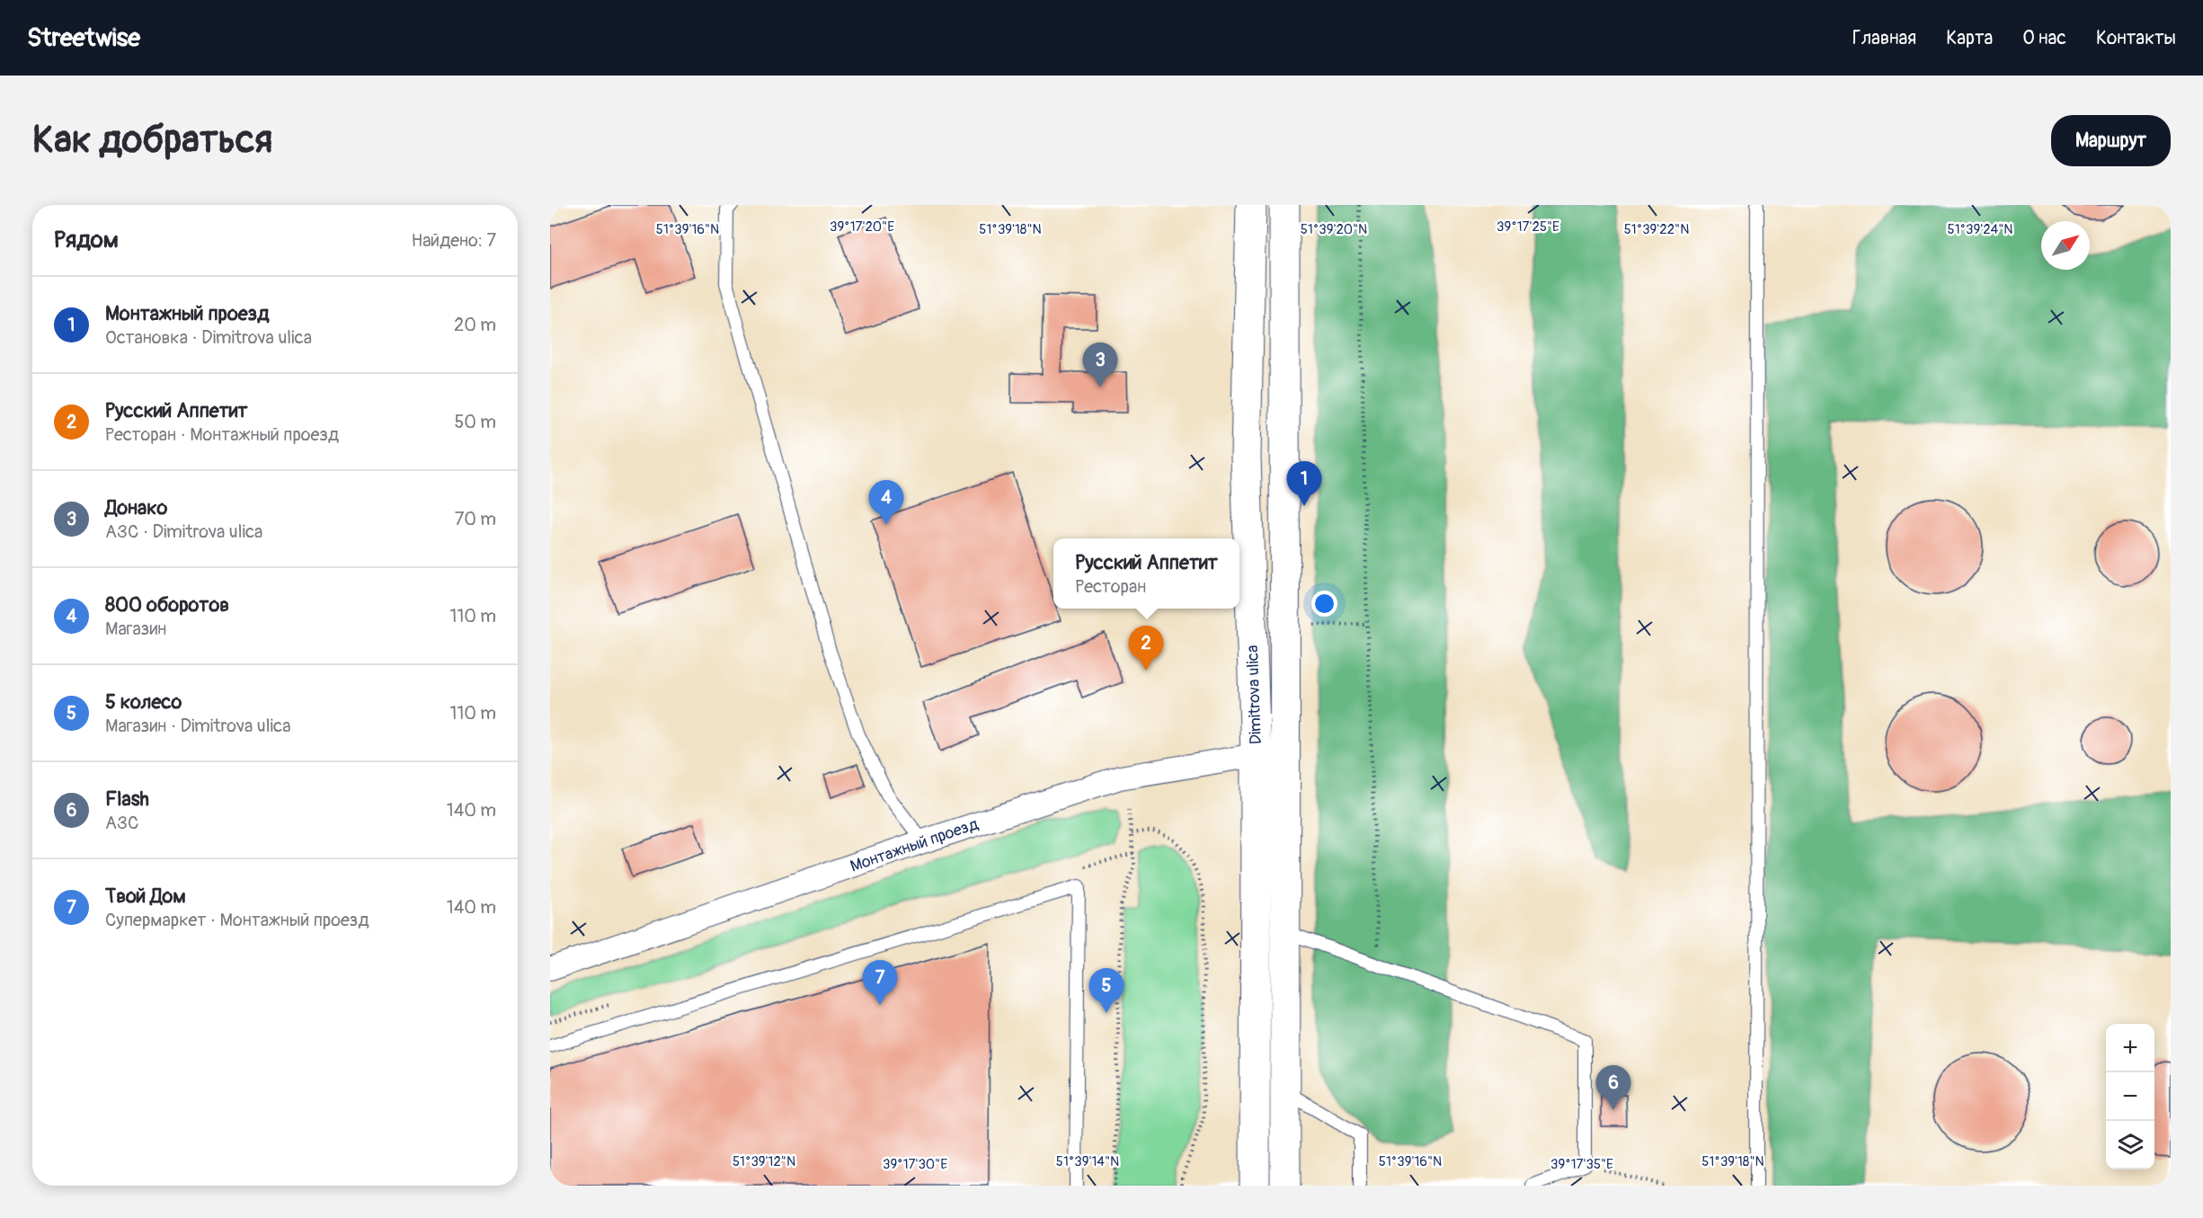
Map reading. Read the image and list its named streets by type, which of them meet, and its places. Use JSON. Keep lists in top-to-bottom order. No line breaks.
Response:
{"streets":{"main road":["Dimitrova ulica"],"street":["Монтажный проезд"]},"crossings":[["Dimitrova ulica","Монтажный проезд"]],"north":"top right","page":{"header":"Streetwise","nav":["Главная","Карта","О нас","Контакты"],"buttons":"Маршрут","title":"Как добраться","heading":["Рядом","Найдено: 7"],"list":[{"mark":"1","name":"Монтажный проезд","note":"Остановка · Dimitrova ulica","value":"20 m"},{"mark":"2","name":"Русский Аппетит","note":"Ресторан · Монтажный проезд","value":"50 m"},{"mark":"3","name":"Донако","note":"АЗС · Dimitrova ulica","value":"70 m"},{"mark":"4","name":"800 оборотов","note":"Магазин","value":"110 m"},{"mark":"5","name":"5 колесо","note":"Магазин · Dimitrova ulica","value":"110 m"},{"mark":"6","name":"Flash","note":"АЗС","value":"140 m"},{"mark":"7","name":"Твой Дом","note":"Супермаркет · Монтажный проезд","value":"140 m"}],"pins":["3","1","4","2","7","5","6"],"popup":["Русский Аппетит","Ресторан"],"map_buttons":["+","−"]},"coordinates":["39°17'20\"E","39°17'25\"E","51°39'16\"N","51°39'18\"N","51°39'20\"N","51°39'22\"N","51°39'24\"N","51°39'12\"N","51°39'14\"N","39°17'30\"E","39°17'35\"E"]}
